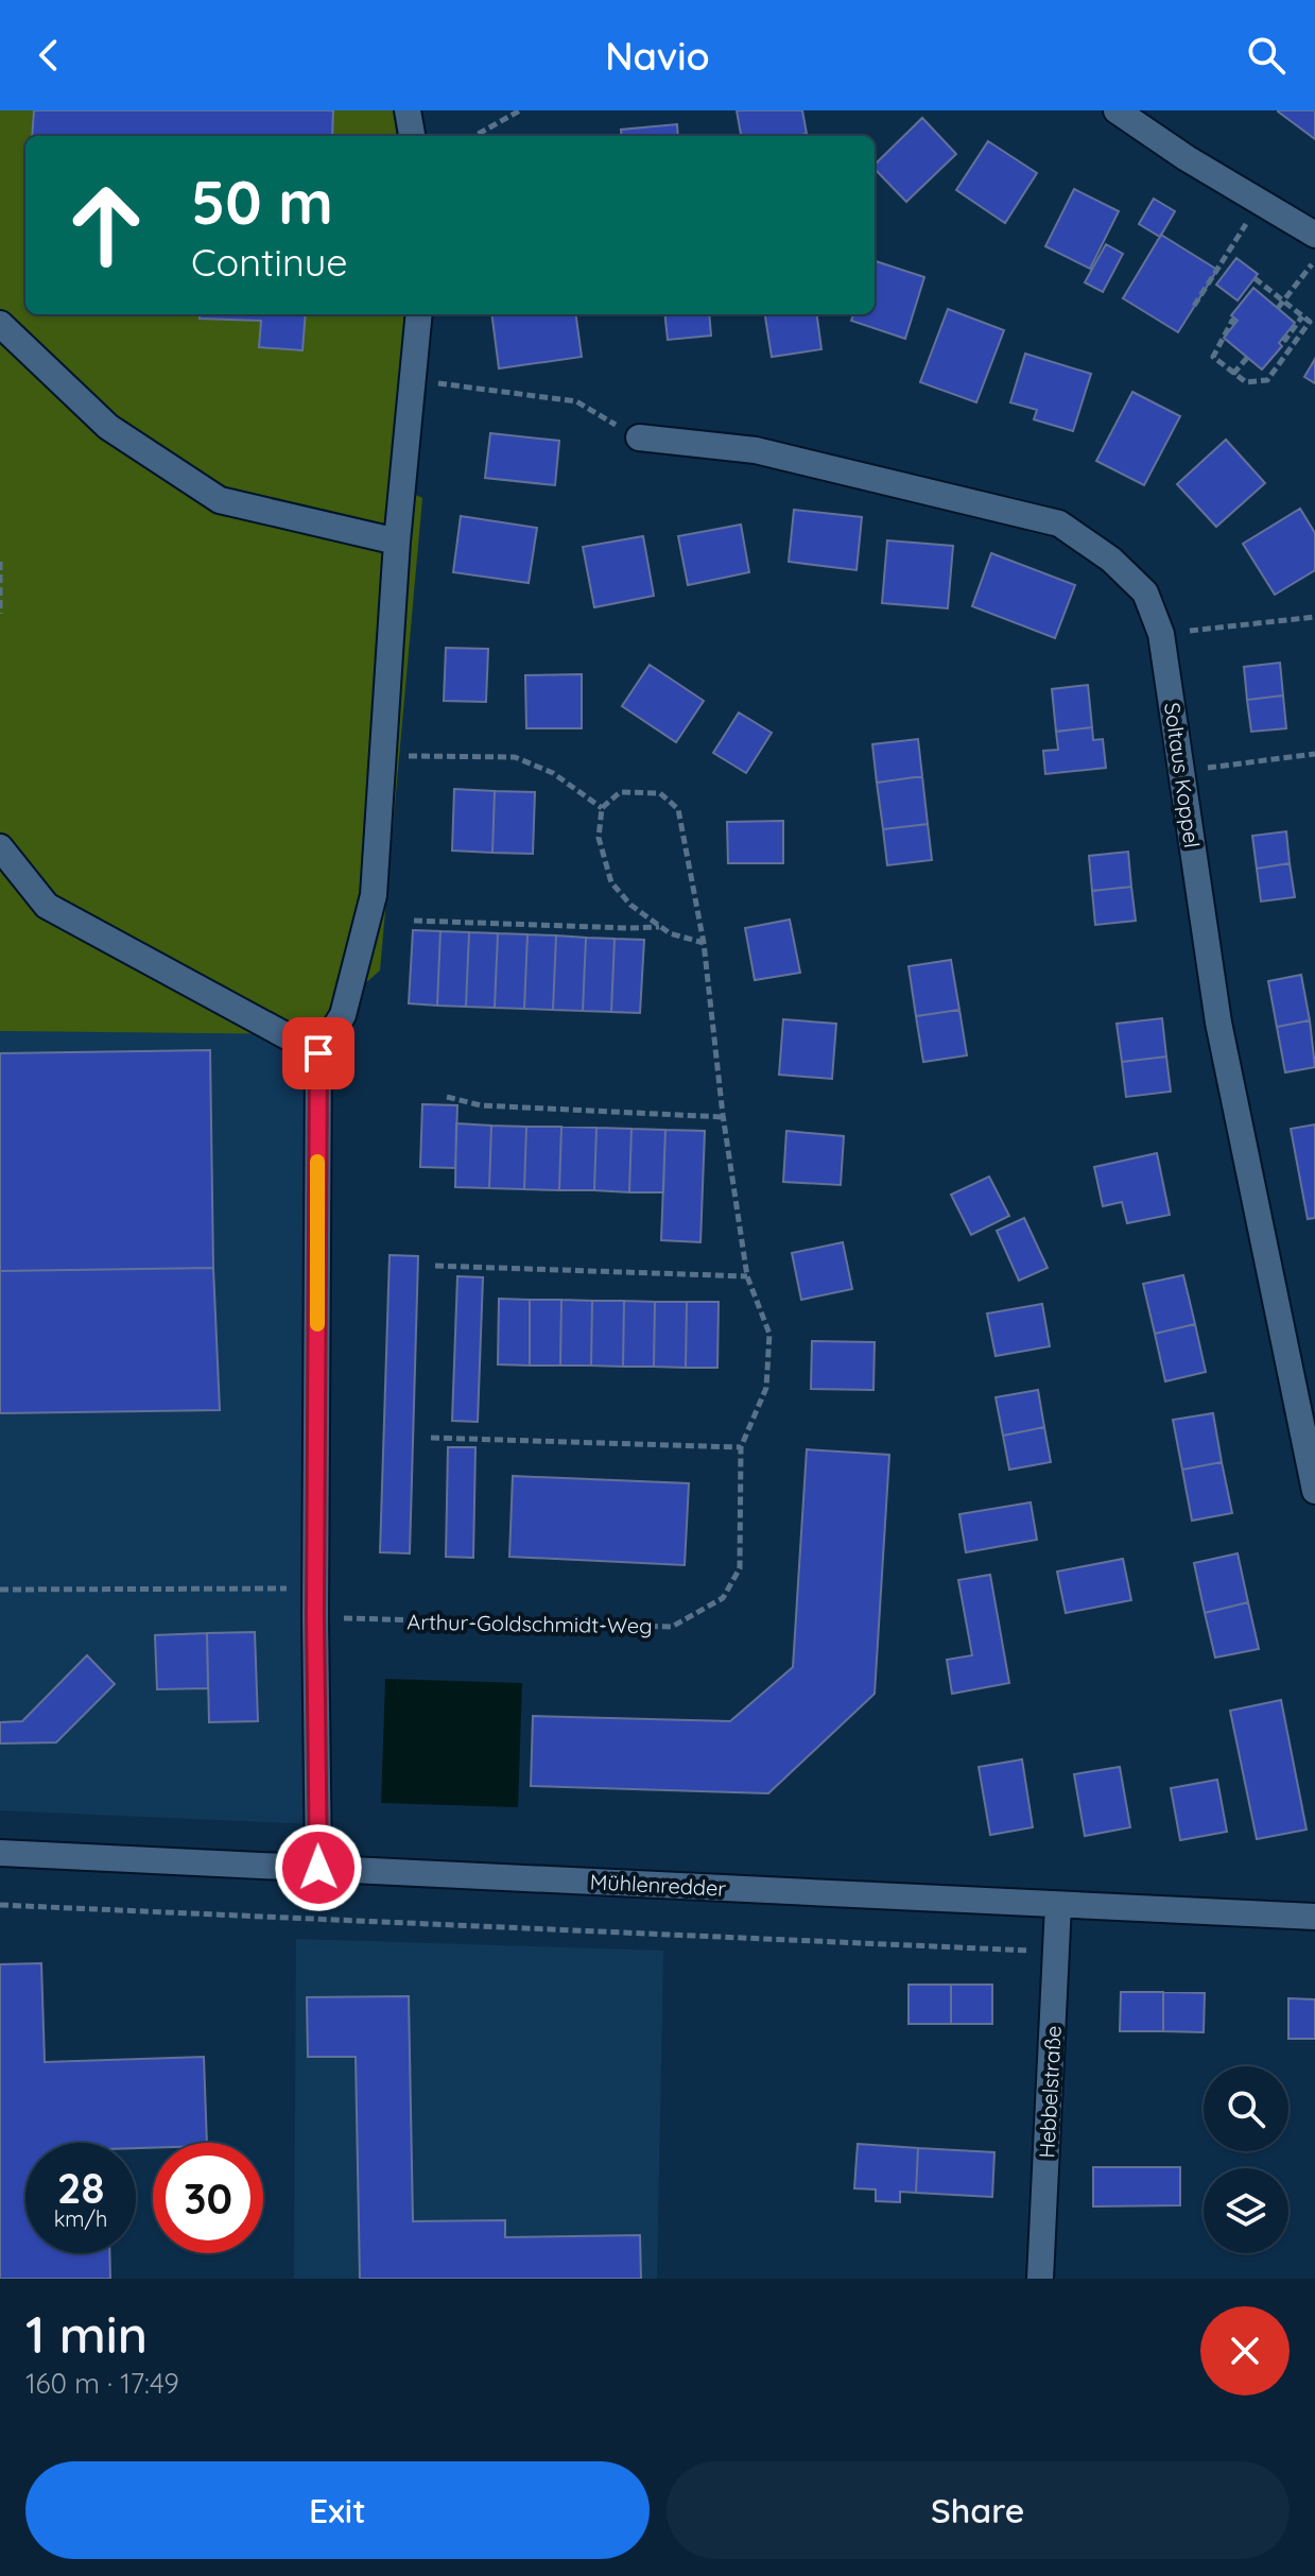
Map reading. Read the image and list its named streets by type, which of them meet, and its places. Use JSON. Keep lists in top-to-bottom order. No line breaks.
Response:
{"streets":{"street":["Soltaus Koppel","Mühlenredder","Hebbelstraße"],"path":["Arthur-Goldschmidt-Weg"]},"crossings":[["Mühlenredder","Hebbelstraße"]],"page":{"header":"Navio","turn":["50 m","Continue"],"speed":"28 km/h","limit":"30","heading":["1 min","160 m · 17:49"],"buttons":["Exit","Share"]}}
